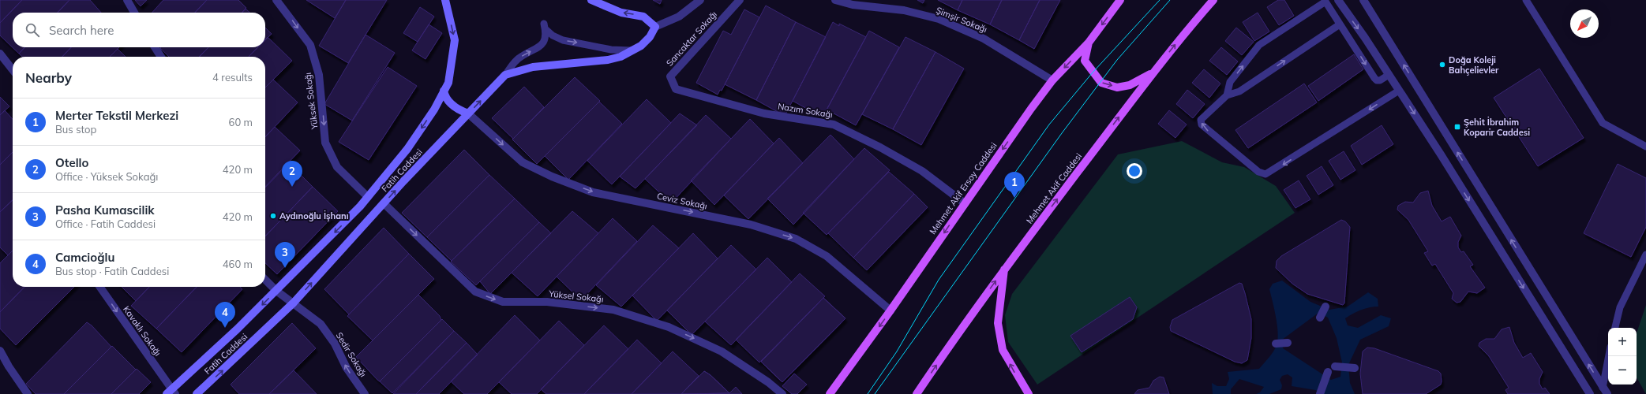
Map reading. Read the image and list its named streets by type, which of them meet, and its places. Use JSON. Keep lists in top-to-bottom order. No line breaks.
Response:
{"streets":{"main road":["Fatih Caddesi","Mehmet Akif Ersoy Caddesi","Mehmet Akif Caddesi"],"street":["Şimşir Sokağı","Sancaktar Sokağı","Yüksek Sokağı","Nazım Sokağı","Ceviz Sokağı","Yüksel Sokağı","Kavaklı Sokağı","Sedir Sokağı"]},"crossings":[["Şimşir Sokağı","Mehmet Akif Ersoy Caddesi"],["Sancaktar Sokağı","Nazım Sokağı"],["Yüksek Sokağı","Fatih Caddesi"],["Nazım Sokağı","Mehmet Akif Ersoy Caddesi"],["Fatih Caddesi","Ceviz Sokağı"],["Fatih Caddesi","Yüksel Sokağı"],["Fatih Caddesi","Kavaklı Sokağı"],["Fatih Caddesi","Sedir Sokağı"],["Mehmet Akif Ersoy Caddesi","Ceviz Sokağı"]],"one_way":["Yüksek Sokağı","Mehmet Akif Ersoy Caddesi","Mehmet Akif Caddesi","Ceviz Sokağı","Yüksel Sokağı","Kavaklı Sokağı","Sedir Sokağı"],"places":{"other":["Doğa Koleji Bahçelievler","Aydınoğlu İşhanı"],"transit":["Şehit İbrahim Koparir Caddesi"]},"north":"bottom left","page":{"search":"Search here","heading":["Nearby","4 results"],"list":[{"mark":"1","name":"Merter Tekstil Merkezi","note":"Bus stop","value":"60 m"},{"mark":"2","name":"Otello","note":"Office · Yüksek Sokağı","value":"420 m"},{"mark":"3","name":"Pasha Kumascilik","note":"Office · Fatih Caddesi","value":"420 m"},{"mark":"4","name":"Camcioğlu","note":"Bus stop · Fatih Caddesi","value":"460 m"}],"pins":["2","1","3","4"],"map_buttons":["+","−"]}}
